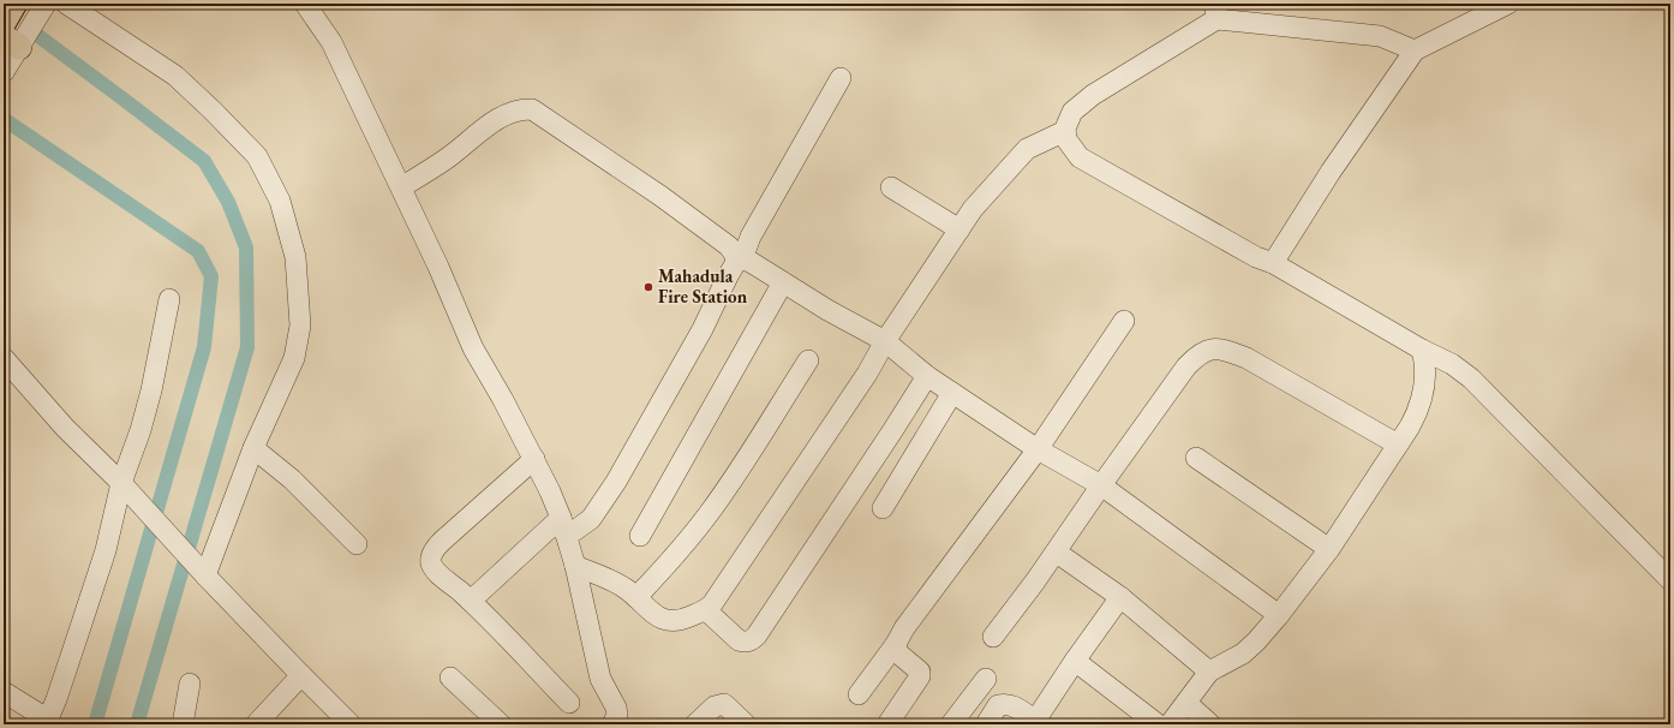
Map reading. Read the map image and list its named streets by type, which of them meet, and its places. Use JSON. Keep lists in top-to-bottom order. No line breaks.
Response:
{"places":["Mahadula Fire Station"]}
